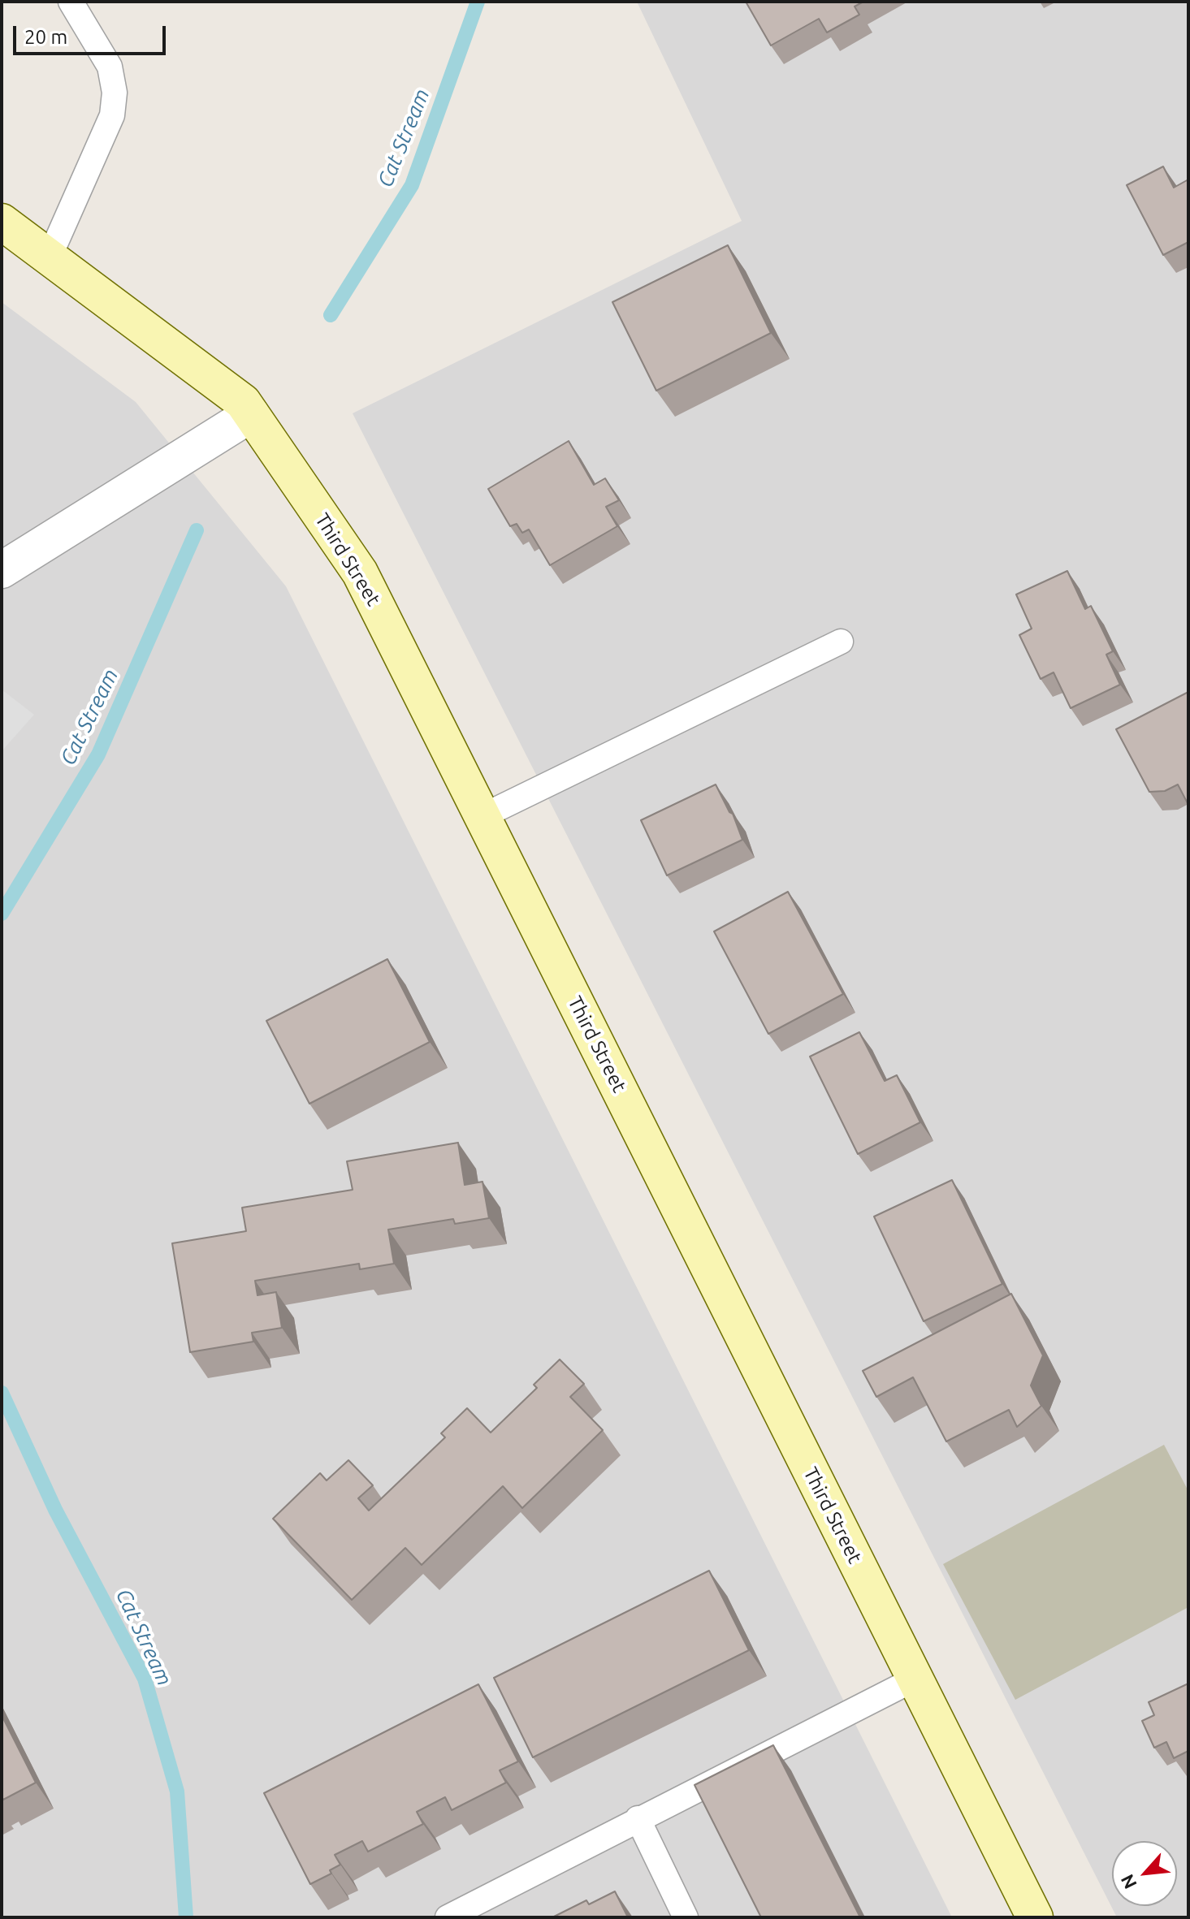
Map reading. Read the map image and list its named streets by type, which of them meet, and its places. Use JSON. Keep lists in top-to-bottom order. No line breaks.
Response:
{"streets":{"street":["Third Street"]},"water":["Cat Stream"],"scale_bar":"20 m","north":"bottom left"}
